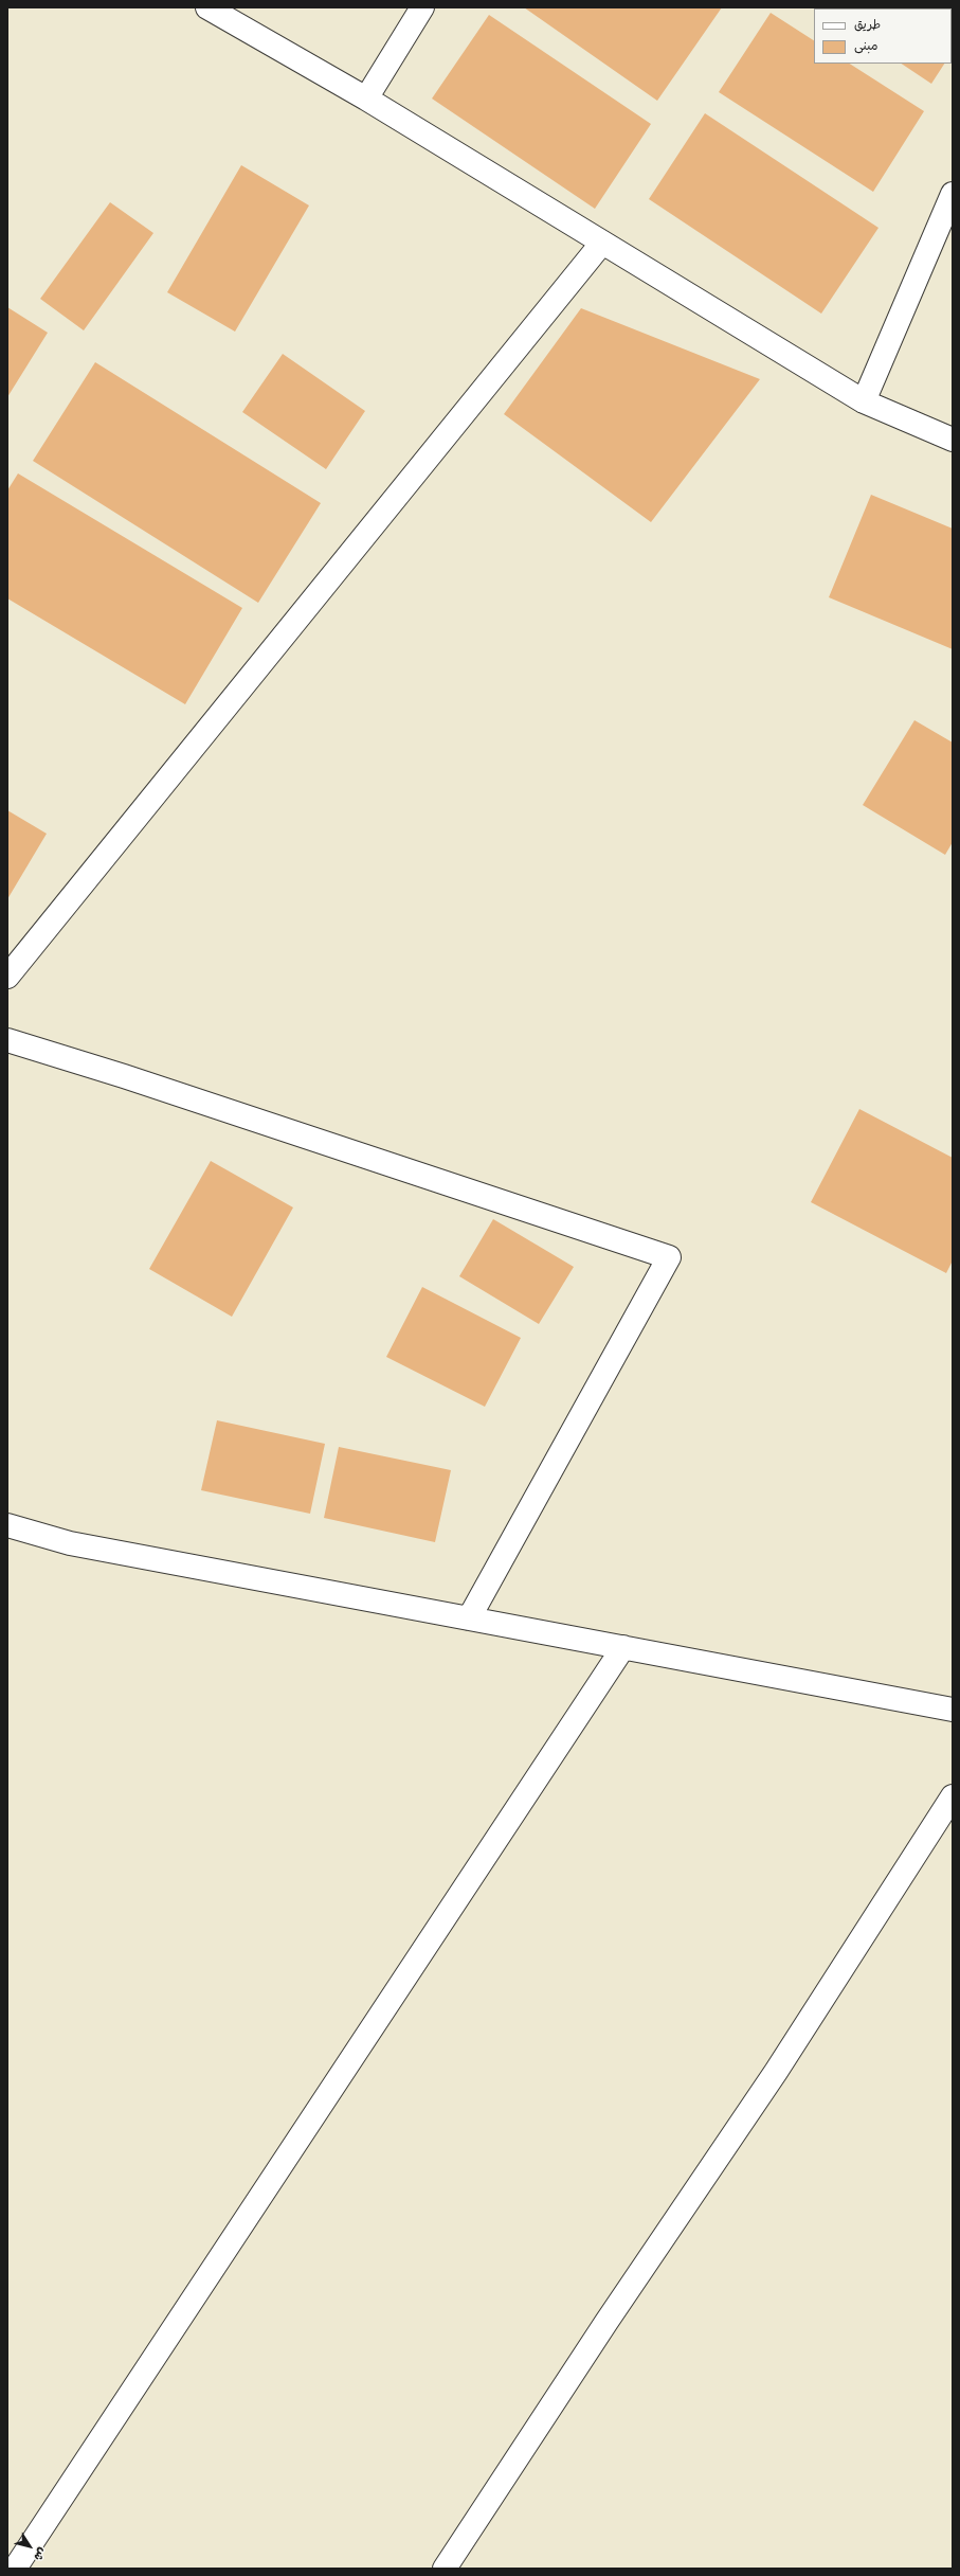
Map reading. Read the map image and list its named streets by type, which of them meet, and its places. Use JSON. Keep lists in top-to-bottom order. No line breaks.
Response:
{"legend":["طريق","مبنى"],"north":"bottom right"}
